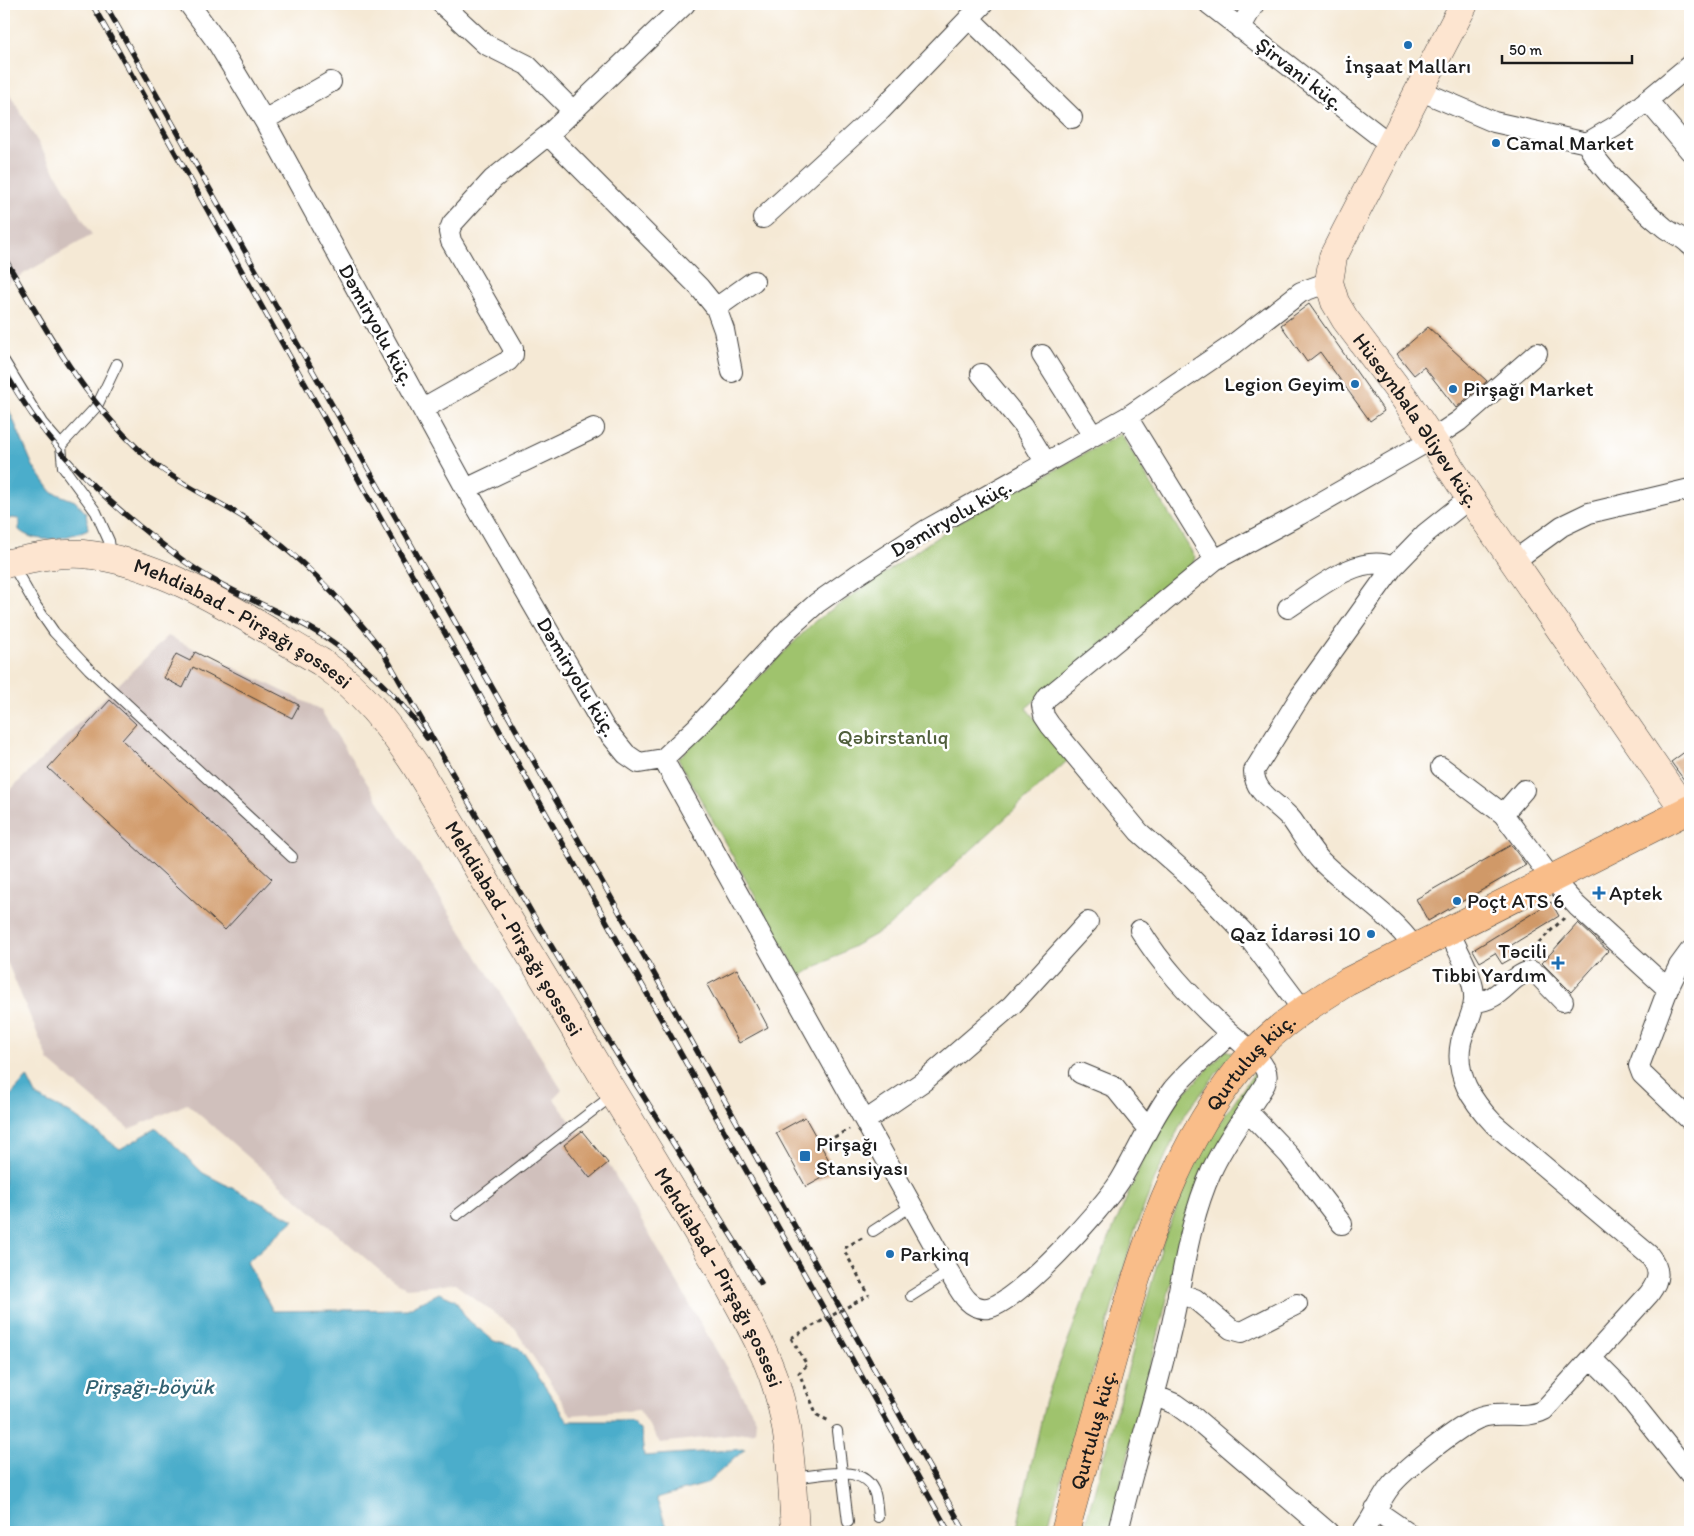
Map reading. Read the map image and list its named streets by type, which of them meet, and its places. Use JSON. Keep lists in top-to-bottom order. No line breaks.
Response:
{"streets":{"main road":["Hüseynbala Əliyev küç.","Mehdiabad - Pirşağı şossesi","Qurtuluş küç."],"street":["Şirvani küç.","Dəmiryolu küç."]},"crossings":[["Dəmiryolu küç.","Hüseynbala Əliyev küç."],["Hüseynbala Əliyev küç.","Qurtuluş küç."]],"water":["Pirşağı-böyük"],"parks":["Qəbirstanlıq"],"places":{"other":["İnşaat Malları","Camal Market","Legion Geyim","Pirşağı Market","Poçt ATS 6","Qaz İdarəsi 10","Parkinq"],"health":["Aptek","Təcili Tibbi Yardım"],"transit":["Pirşağı Stansiyası"]},"scale_bar":"50 m"}
